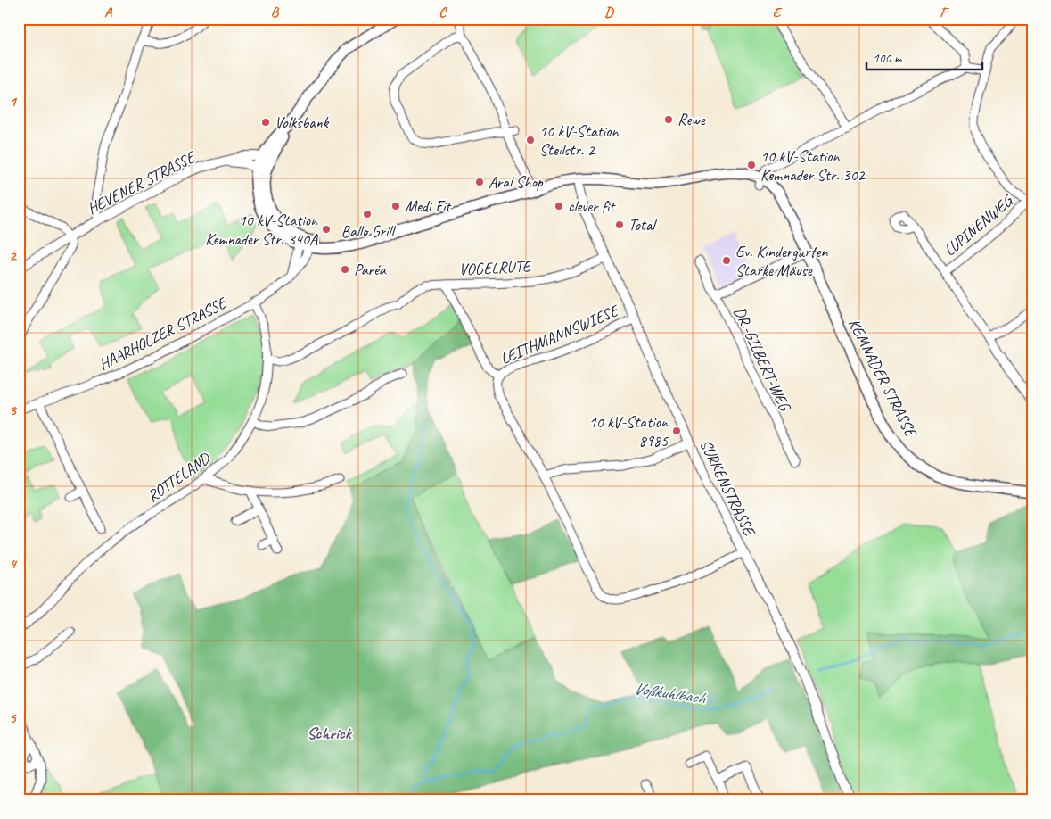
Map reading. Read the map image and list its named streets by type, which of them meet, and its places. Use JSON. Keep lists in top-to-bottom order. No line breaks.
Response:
{"streets":{"main road":["KEMNADER STRASSE"],"street":["HEVENER STRASSE","LUPINENWEG","VOGELRUTE","HAARHOLZER STRASSE","LEITHMANNSWIESE","DR.-GILBERT-WEG","ROTTELAND","SURKENSTRASSE"]},"crossings":[["HEVENER STRASSE","KEMNADER STRASSE"],["VOGELRUTE","ROTTELAND"],["VOGELRUTE","SURKENSTRASSE"],["HAARHOLZER STRASSE","KEMNADER STRASSE"],["HAARHOLZER STRASSE","ROTTELAND"],["LEITHMANNSWIESE","SURKENSTRASSE"],["DR.-GILBERT-WEG","KEMNADER STRASSE"],["KEMNADER STRASSE","SURKENSTRASSE"]],"districts":["Schrick"],"water":["Voßkuhlbach"],"places":["Rewe","Volksbank","10 kV-Station Steilstr. 2","10 kV-Station Kemnader Str. 302","Aral Shop","Medi Fit","clever fit","Ballo Grill","Total","10 kV-Station Kemnader Str. 340A","Ev. Kindergarten Starke Mäuse","Paréa","10 kV-Station 8985"],"scale_bar":"100 m","grid":{"columns":["A","B","C","D","E","F"],"rows":["1","2","3","4","5"]}}
